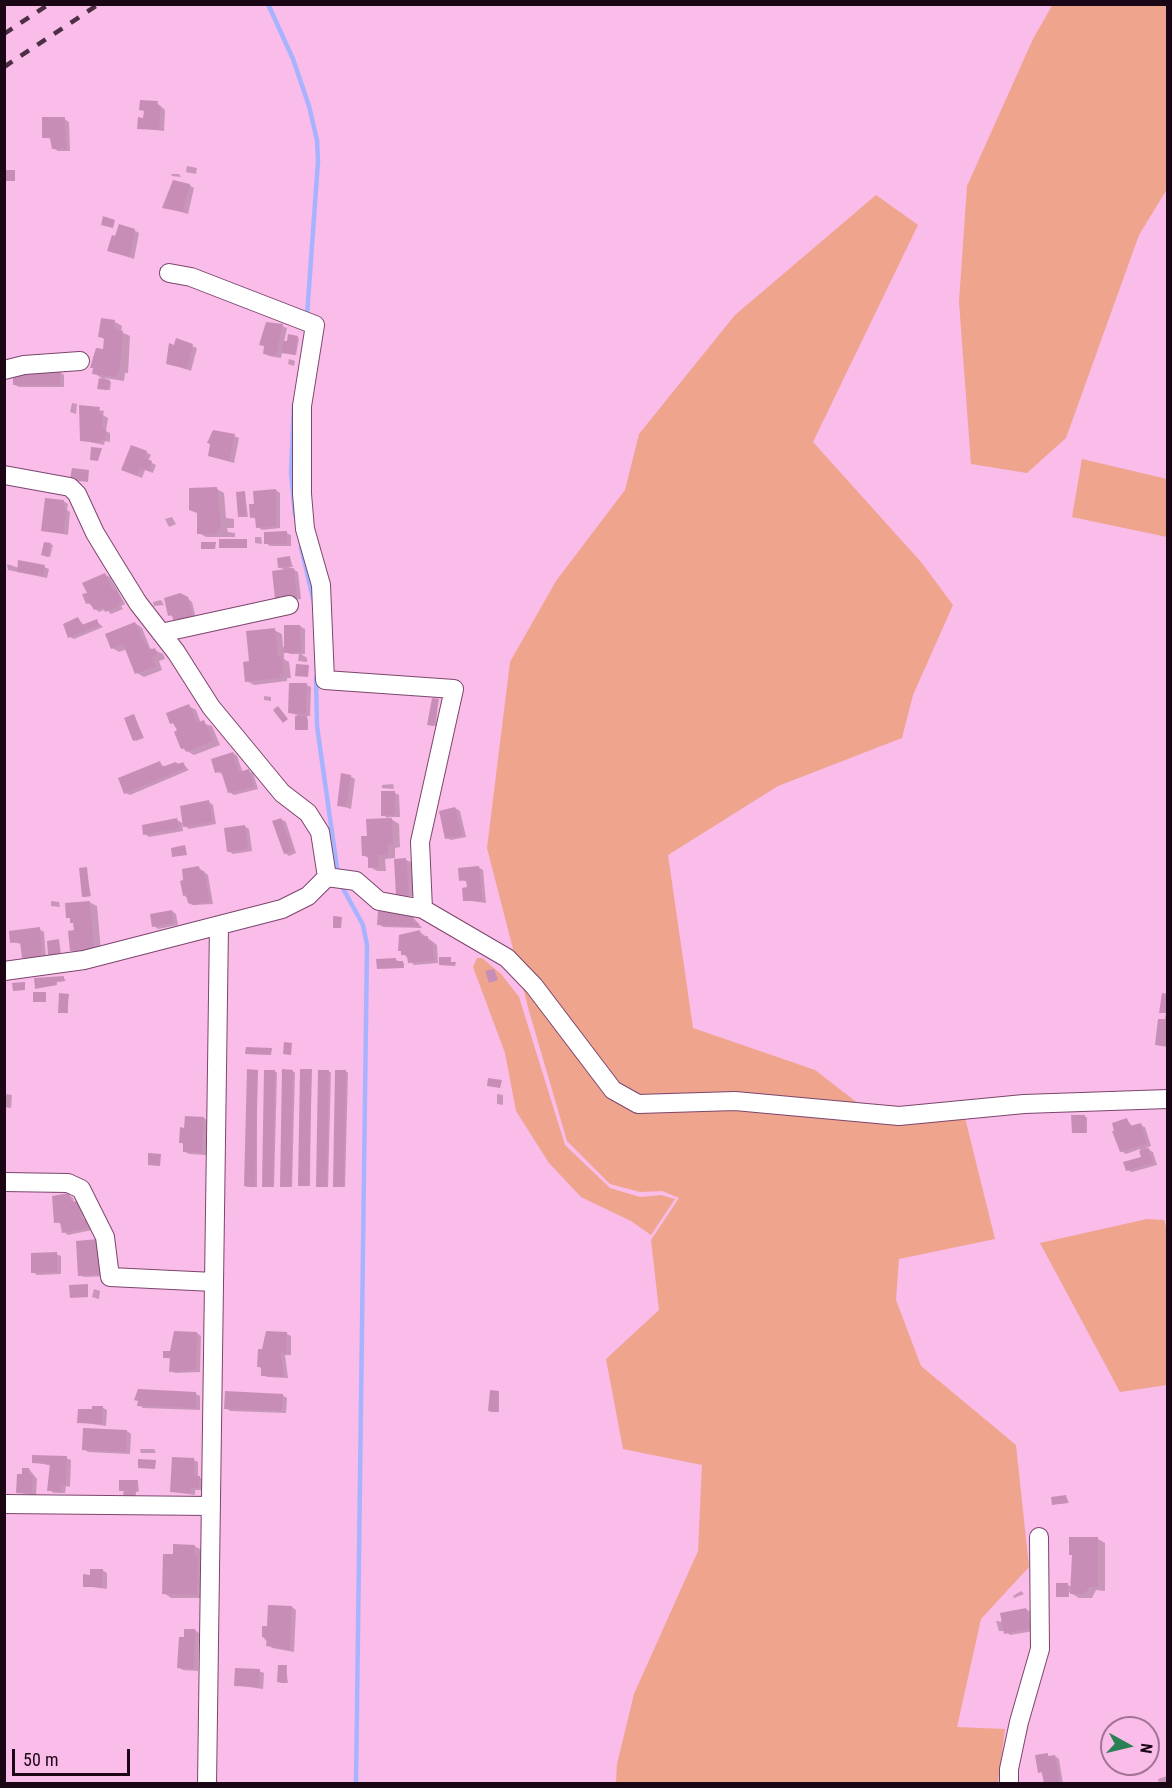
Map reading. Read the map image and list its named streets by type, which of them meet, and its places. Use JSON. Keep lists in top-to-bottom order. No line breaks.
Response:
{"scale_bar":"50 m","north":"right"}
